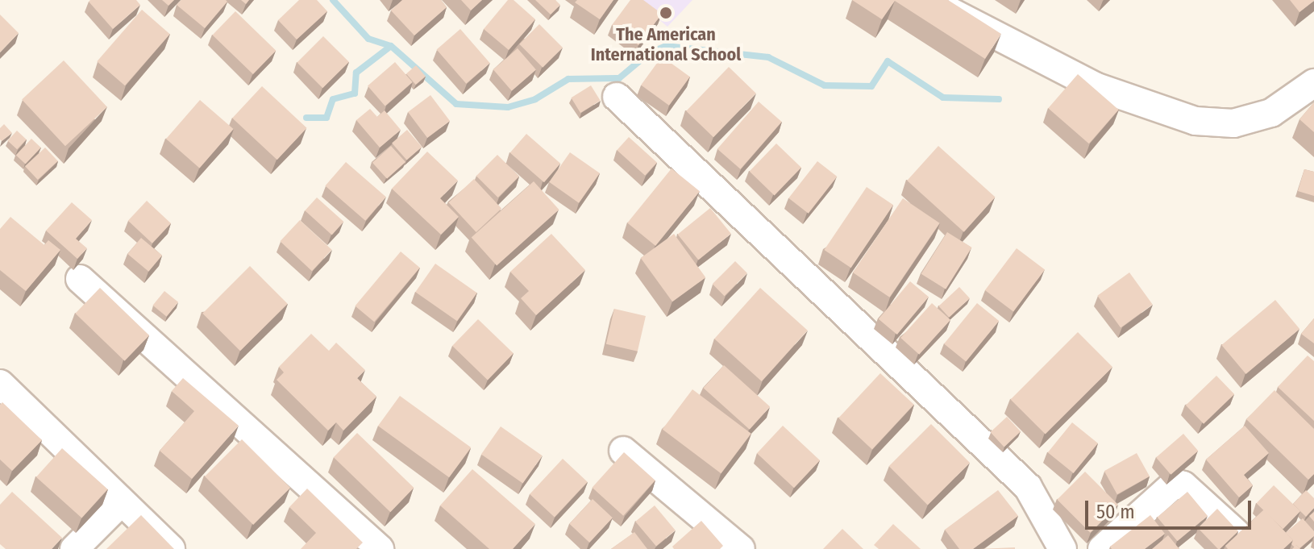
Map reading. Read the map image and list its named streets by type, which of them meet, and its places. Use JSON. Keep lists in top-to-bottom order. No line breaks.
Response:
{"places":["The American International School"],"scale_bar":"50 m"}
